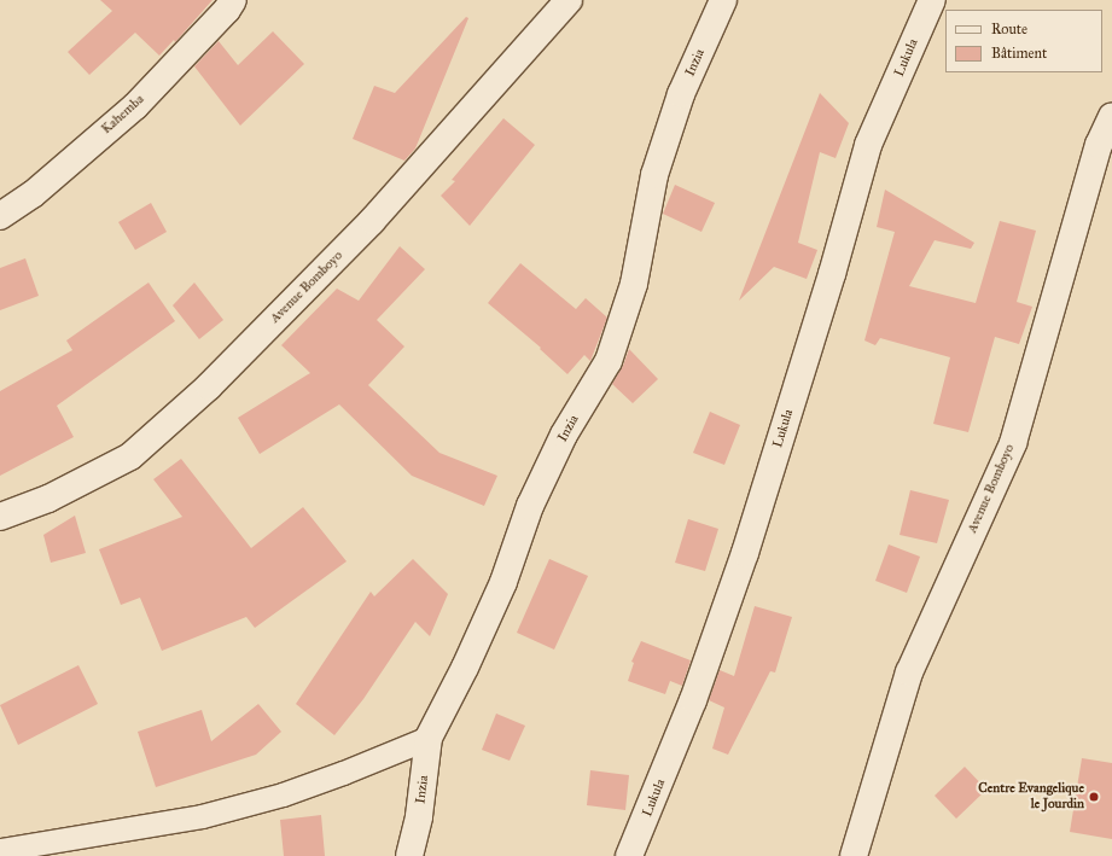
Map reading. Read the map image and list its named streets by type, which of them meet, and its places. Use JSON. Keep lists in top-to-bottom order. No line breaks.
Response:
{"streets":{"street":["Lukula","Inzia","Kahemba","Avenue Bomboyo"]},"places":["Centre Evangelique le Jourdin"],"legend":["Route","Bâtiment"]}
